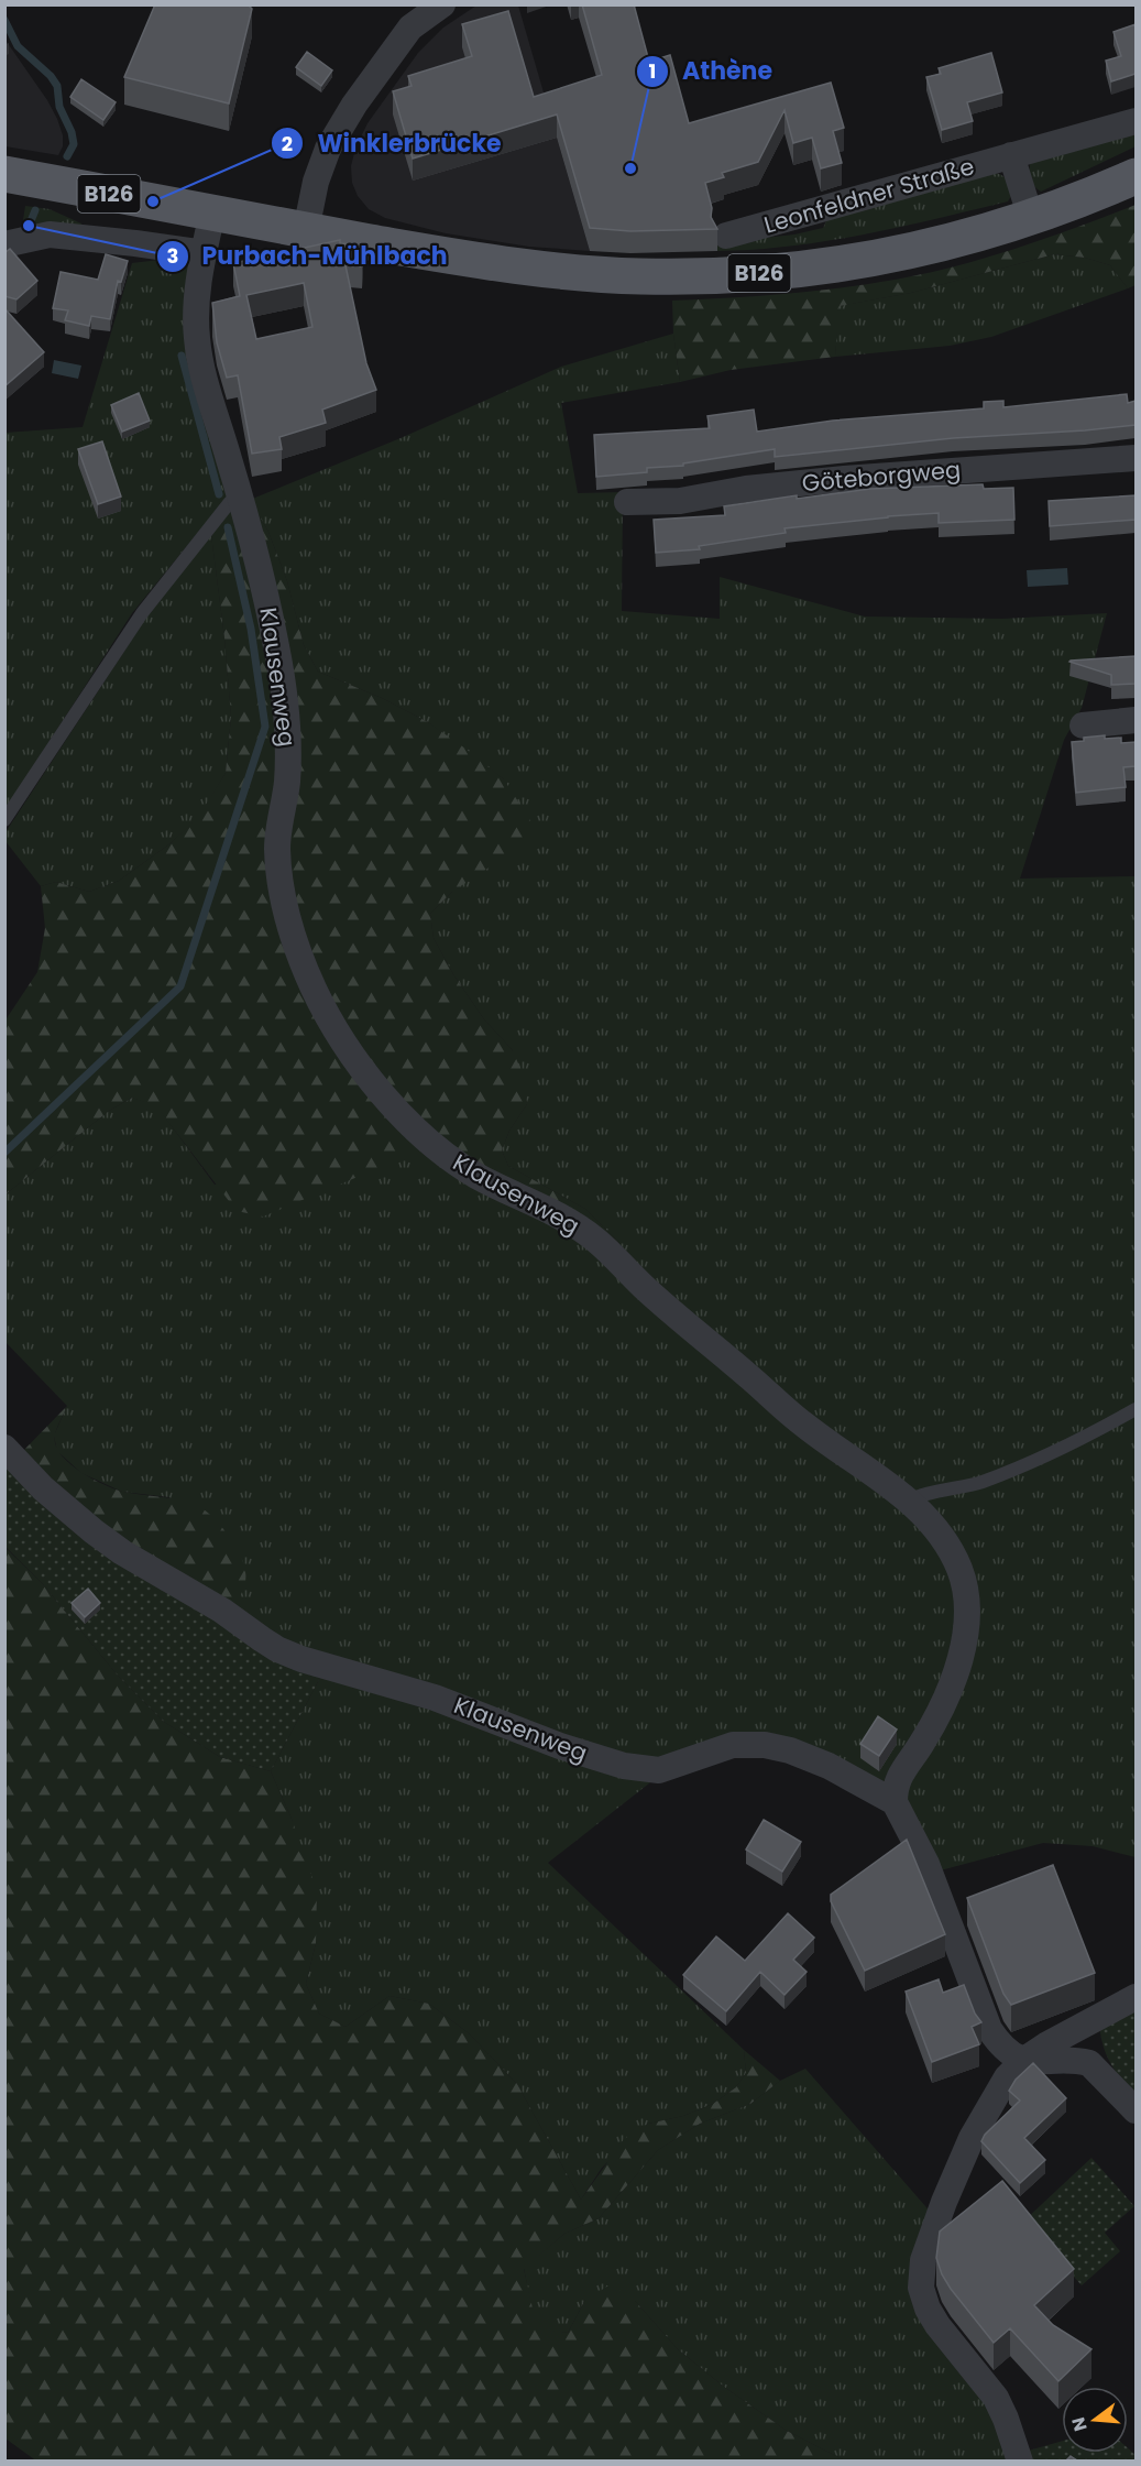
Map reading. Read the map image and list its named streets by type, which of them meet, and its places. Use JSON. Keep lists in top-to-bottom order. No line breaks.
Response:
{"streets":{"main road":["B126","Leonfeldner Straße"],"street":["Göteborgweg","Klausenweg"]},"crossings":[["Leonfeldner Straße","Klausenweg"]],"places":["Athène","Winklerbrücke","Purbach-Mühlbach"],"north":"left"}
